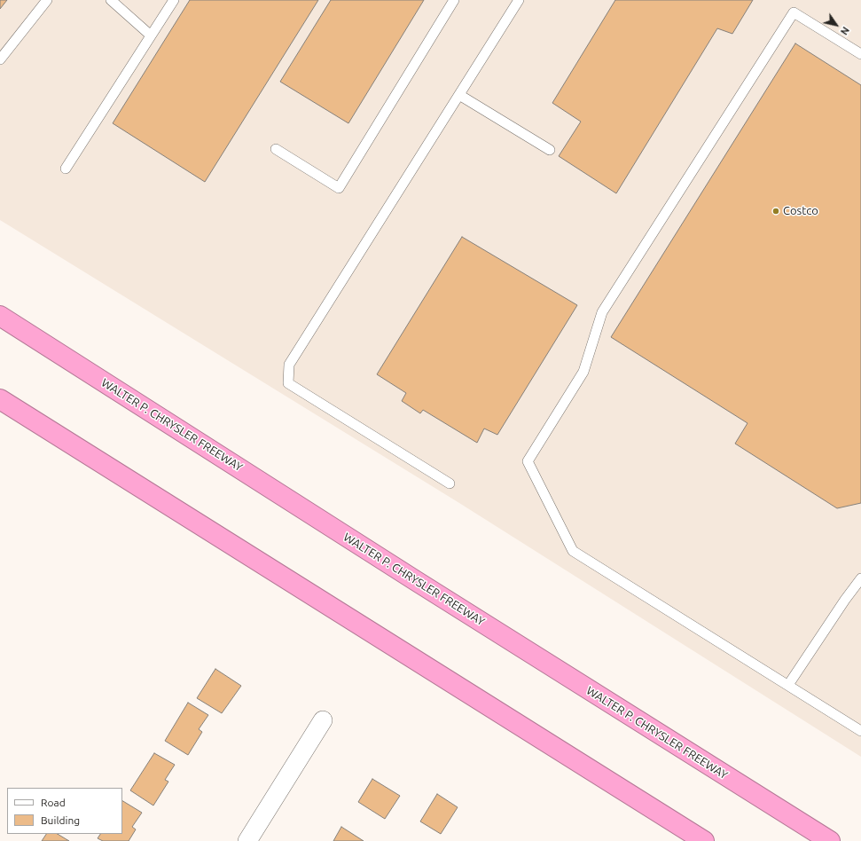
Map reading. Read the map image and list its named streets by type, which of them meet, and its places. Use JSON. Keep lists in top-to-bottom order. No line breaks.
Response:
{"streets":{"highway":["WALTER P. CHRYSLER FREEWAY"]},"places":["Costco"],"legend":["Road","Building"],"north":"bottom right"}
